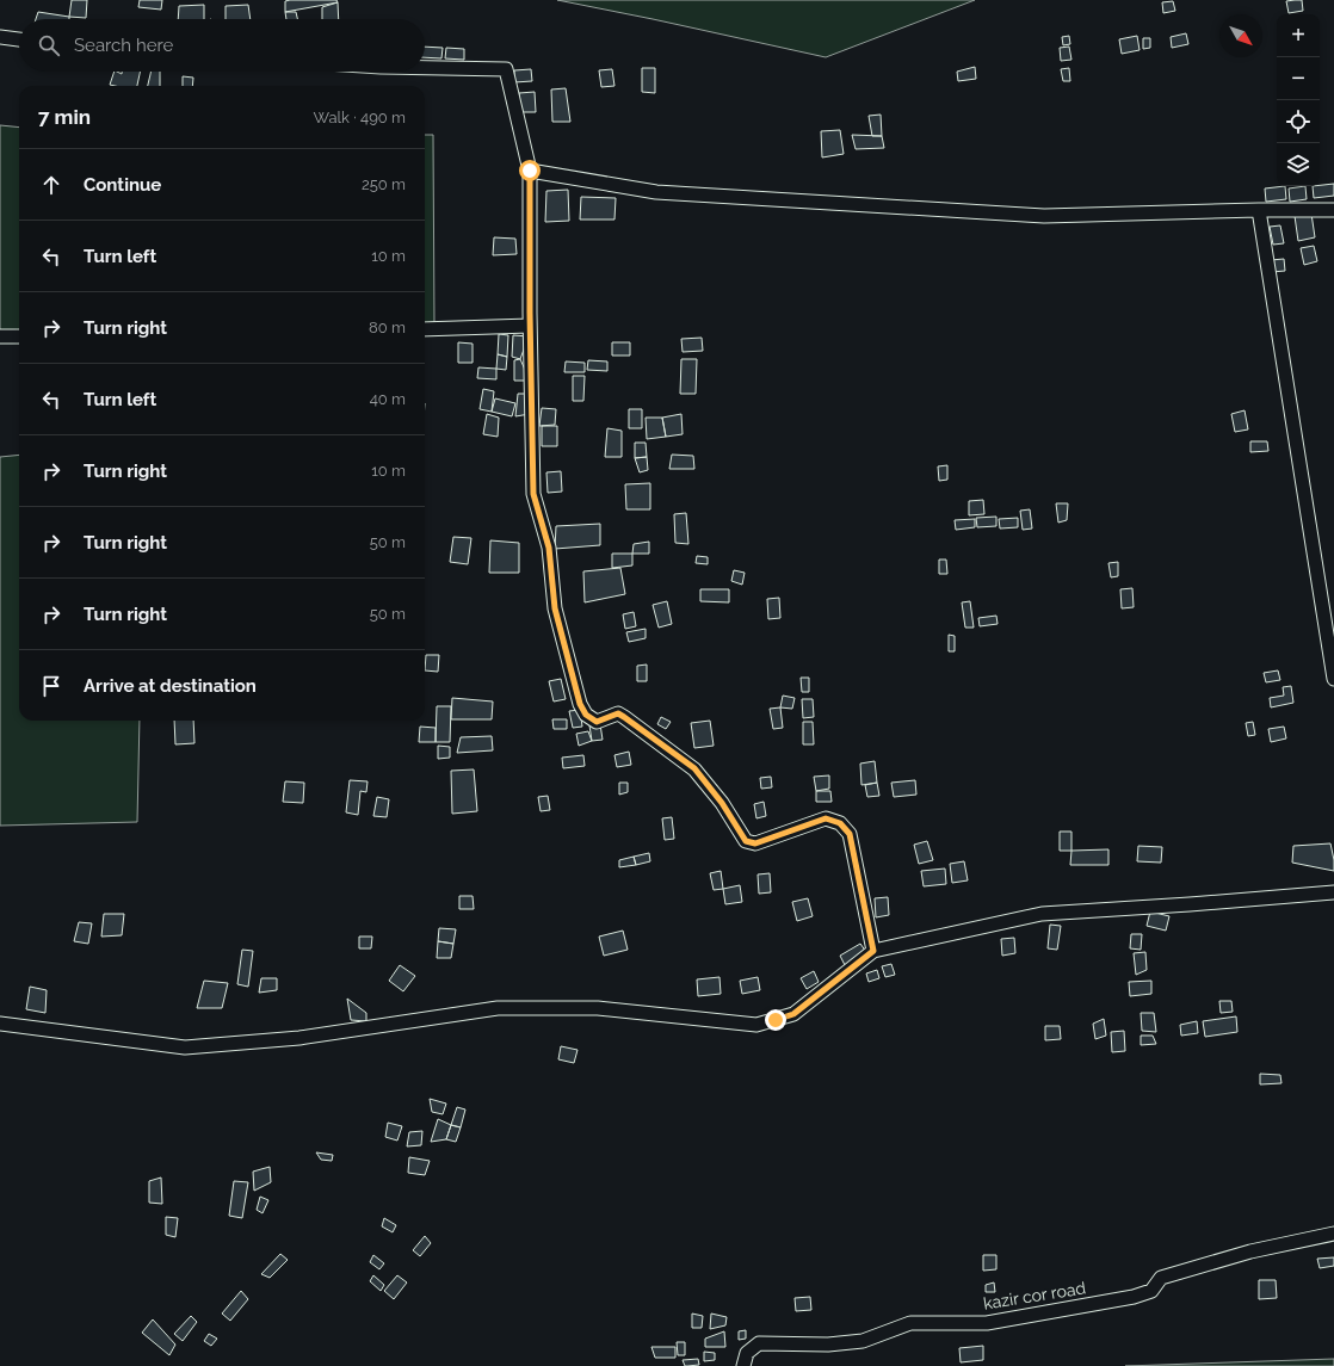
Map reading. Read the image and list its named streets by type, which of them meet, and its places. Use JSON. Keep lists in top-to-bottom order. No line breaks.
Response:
{"streets":{"street":["kazir cor road"]},"north":"bottom right","page":{"map_buttons":["+","−"],"search":"Search here","heading":["7 min","Walk · 490 m"],"list":[["Continue","250 m"],["Turn left","10 m"],["Turn right","80 m"],["Turn left","40 m"],["Turn right","10 m"],["Turn right","50 m"],["Turn right","50 m"],"Arrive at destination"]}}
